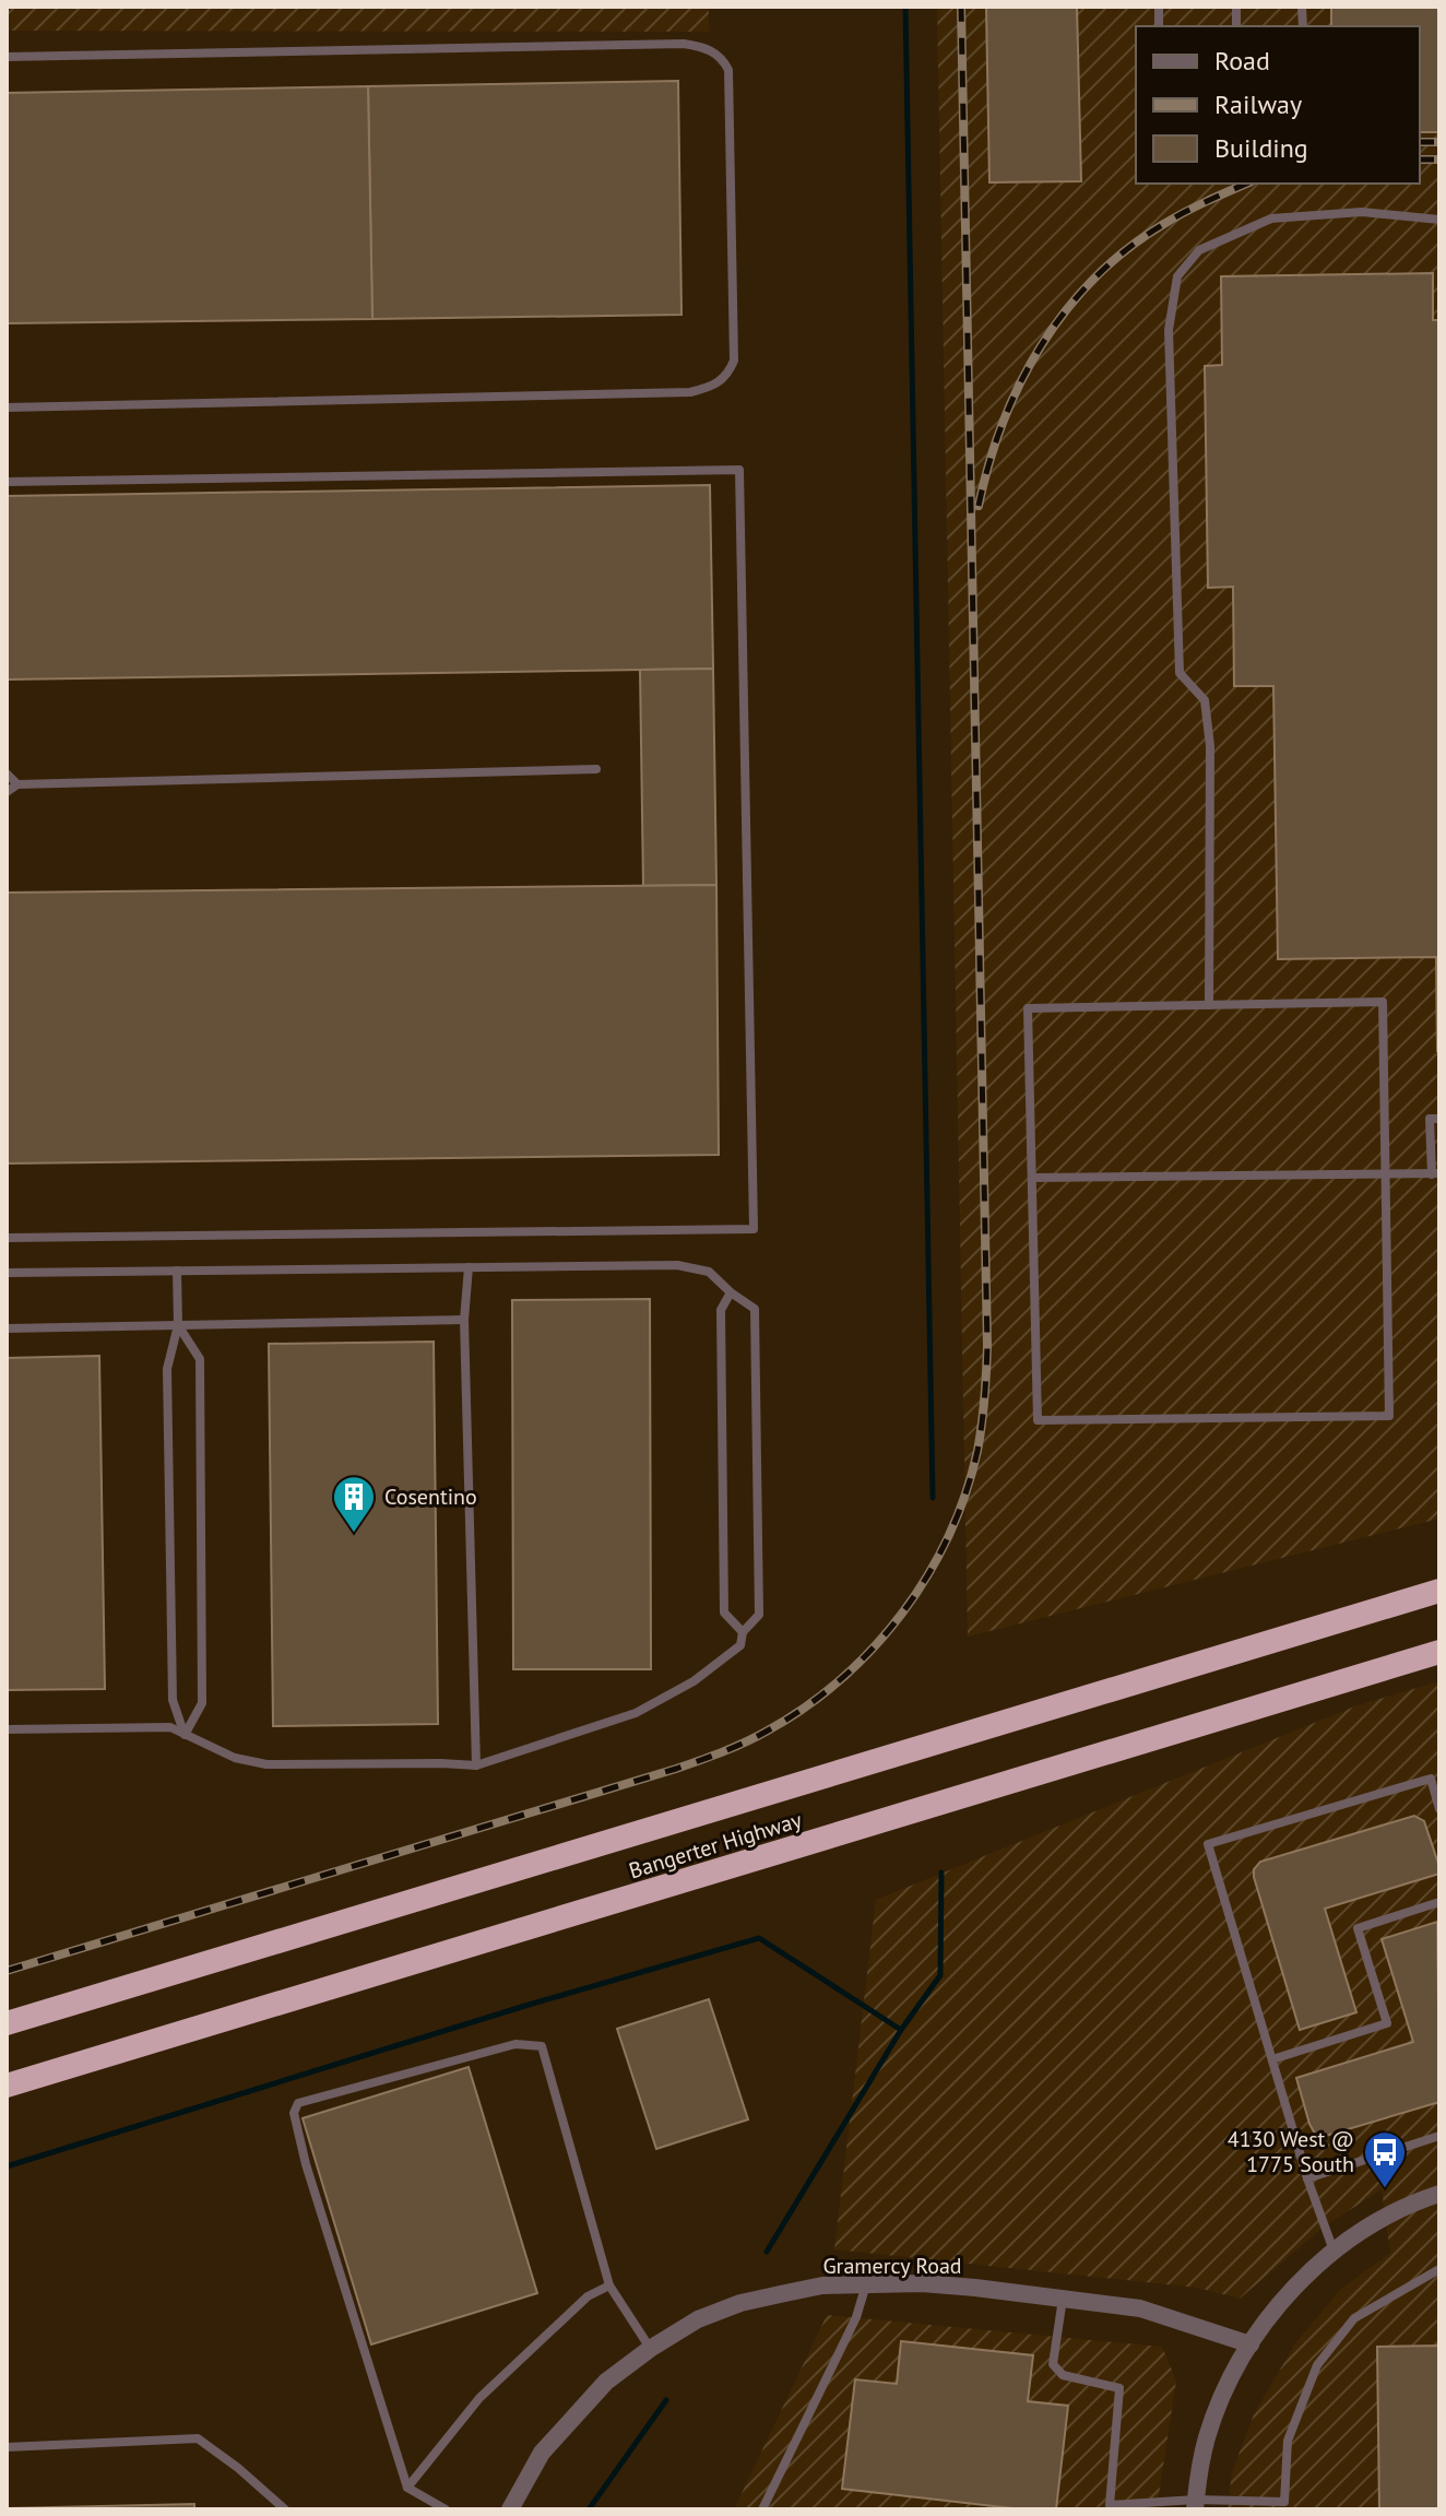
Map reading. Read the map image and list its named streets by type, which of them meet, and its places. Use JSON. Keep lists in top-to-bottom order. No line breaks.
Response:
{"streets":{"highway":["Bangerter Highway"],"street":["Gramercy Road"]},"places":{"building":["Cosentino"],"bus stop":["4130 West @ 1775 South"]},"legend":["Road","Railway","Building"]}
